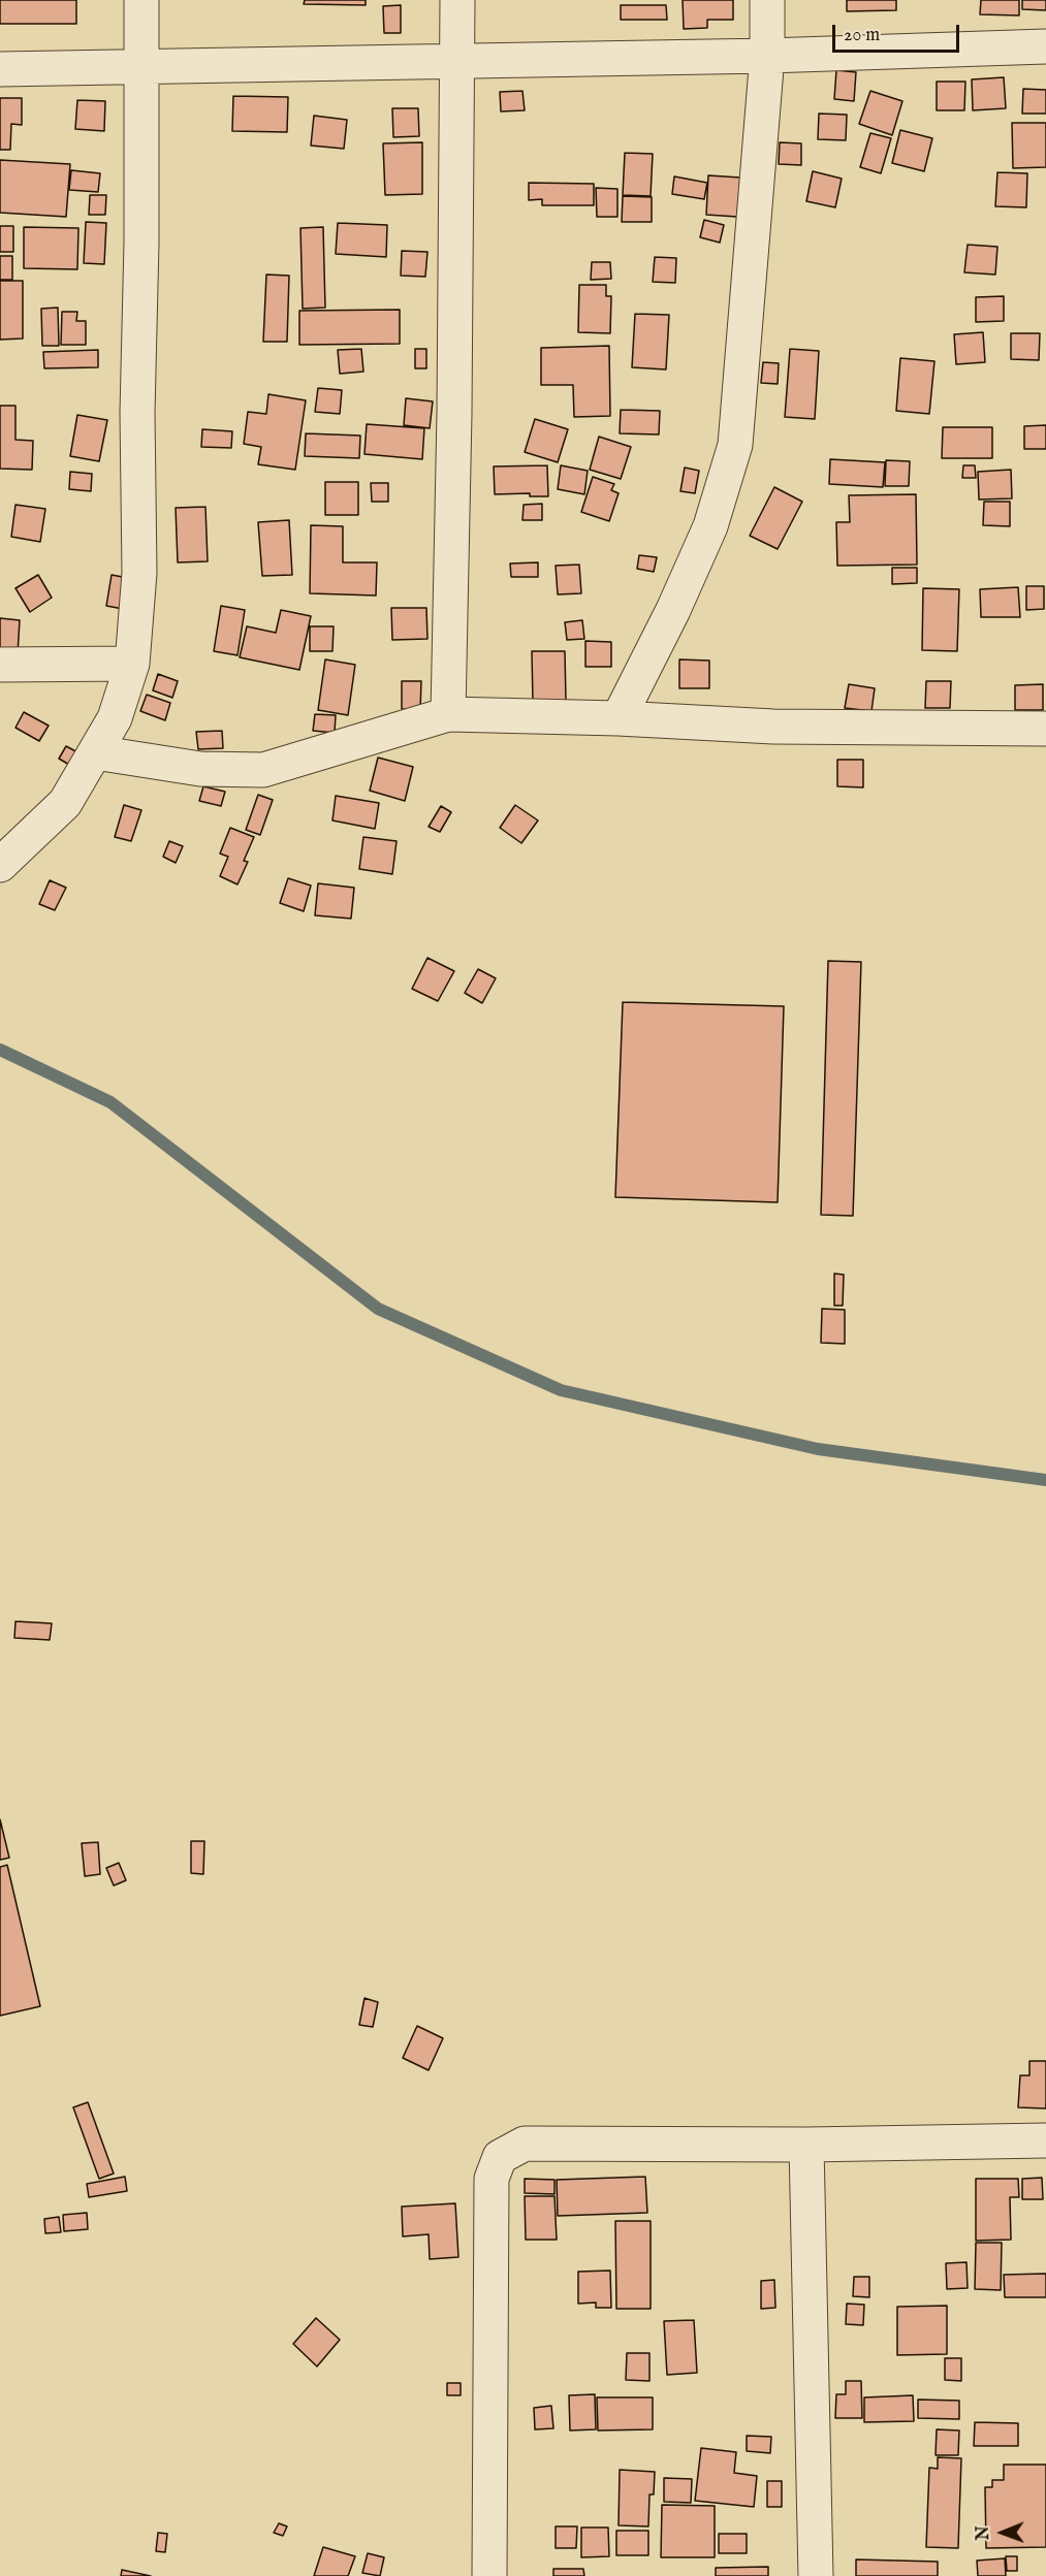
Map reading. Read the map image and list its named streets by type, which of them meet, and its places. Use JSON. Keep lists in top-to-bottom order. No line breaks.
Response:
{"scale_bar":"20 m","north":"left"}
